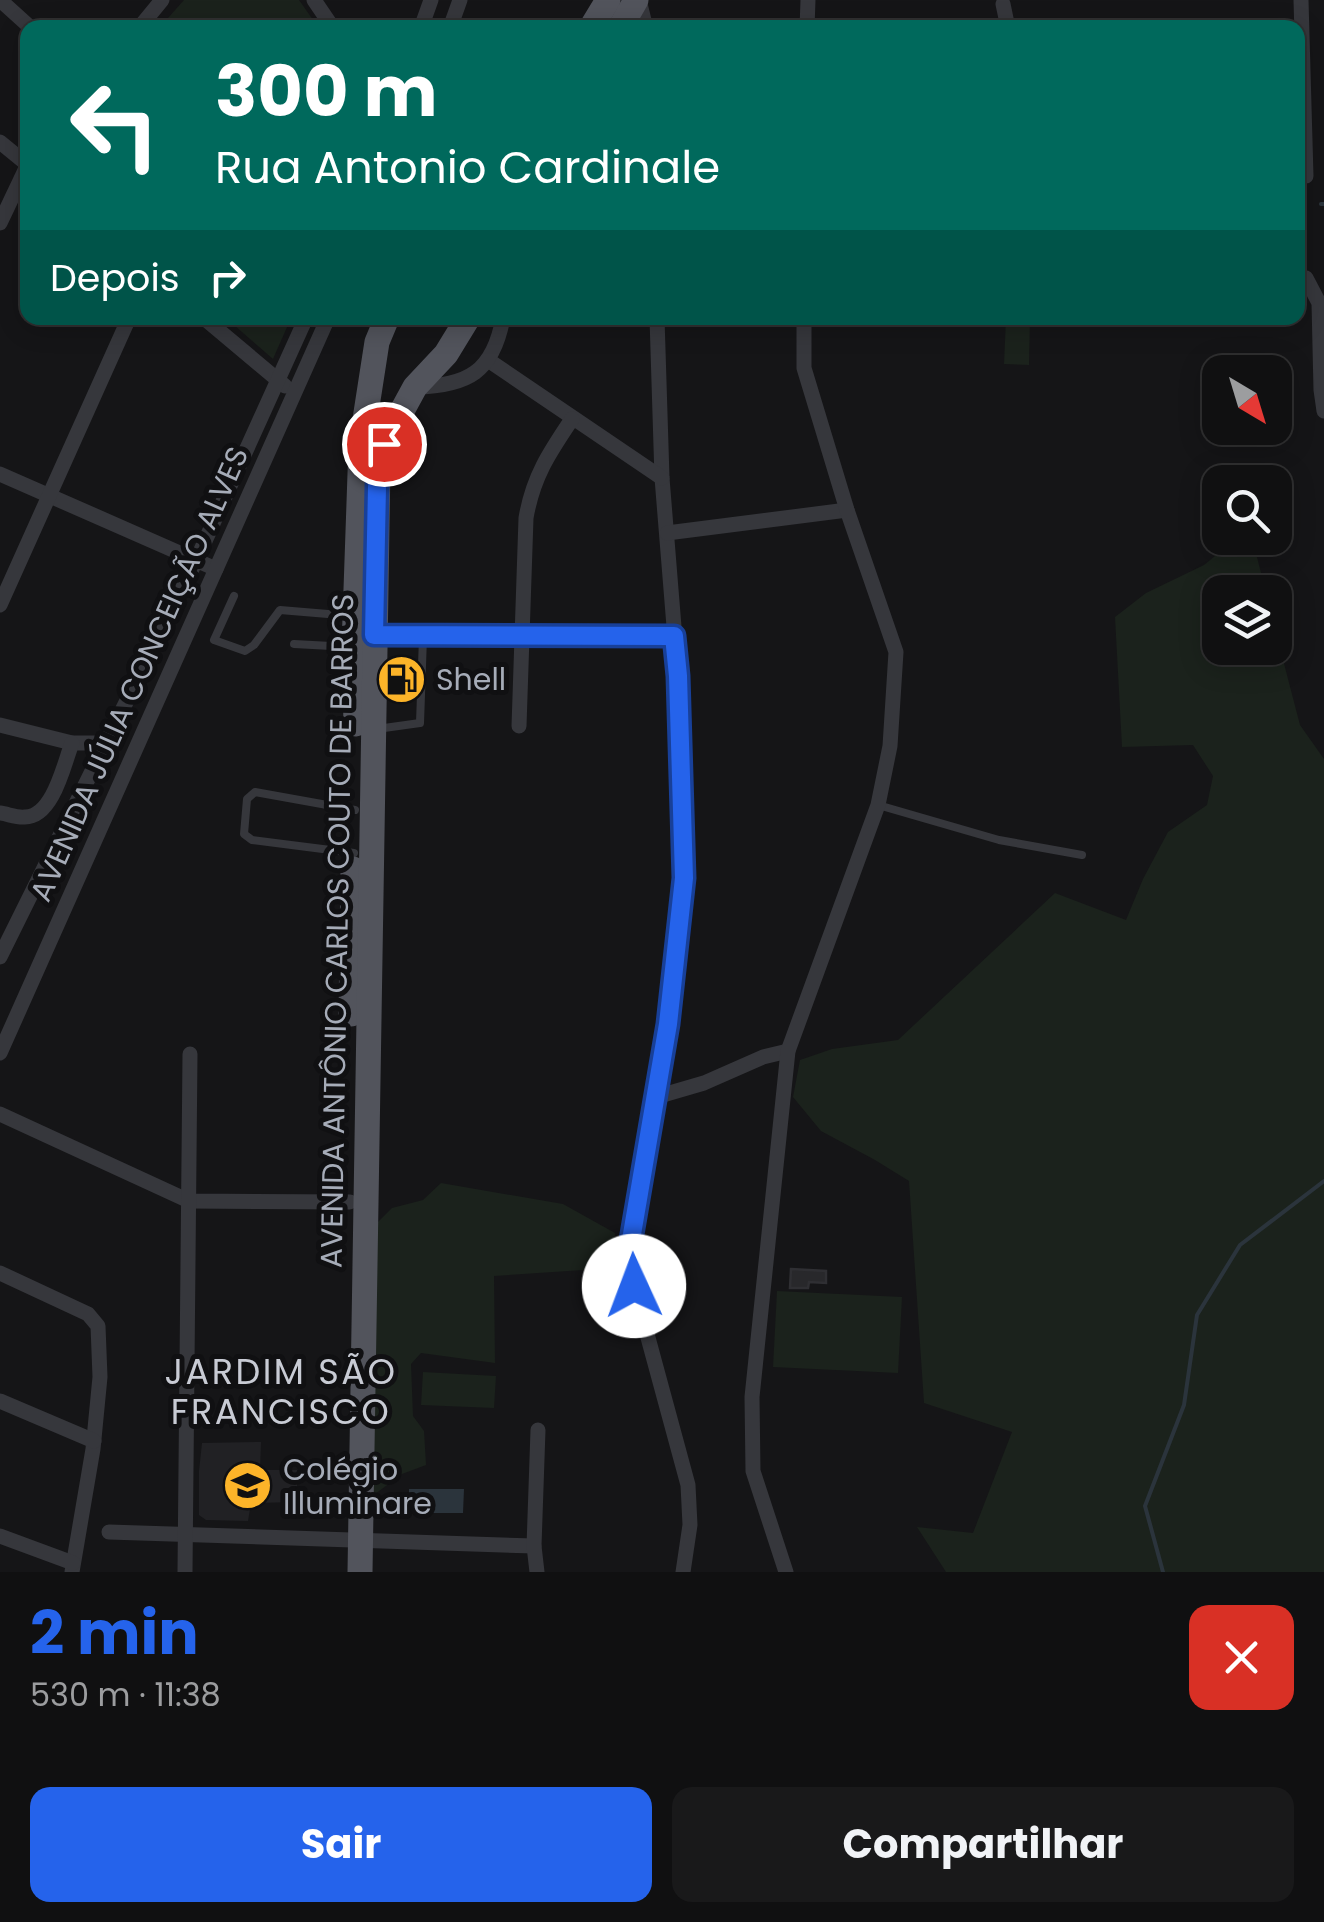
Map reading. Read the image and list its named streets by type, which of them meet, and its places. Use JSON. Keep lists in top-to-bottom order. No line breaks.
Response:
{"streets":{"main road":["AVENIDA ANTÔNIO CARLOS COUTO DE BARROS"],"street":["AVENIDA JÚLIA CONCEIÇÃO ALVES"]},"districts":["JARDIM SÃO FRANCISCO"],"places":{"fuel station":["Shell"],"school or university":["Colégio Illuminare"]},"north":"bottom right","page":{"turn":["300 m","Rua Antonio Cardinale"],"then":"Depois","heading":["2 min","530 m · 11:38"],"buttons":["Sair","Compartilhar"]}}
